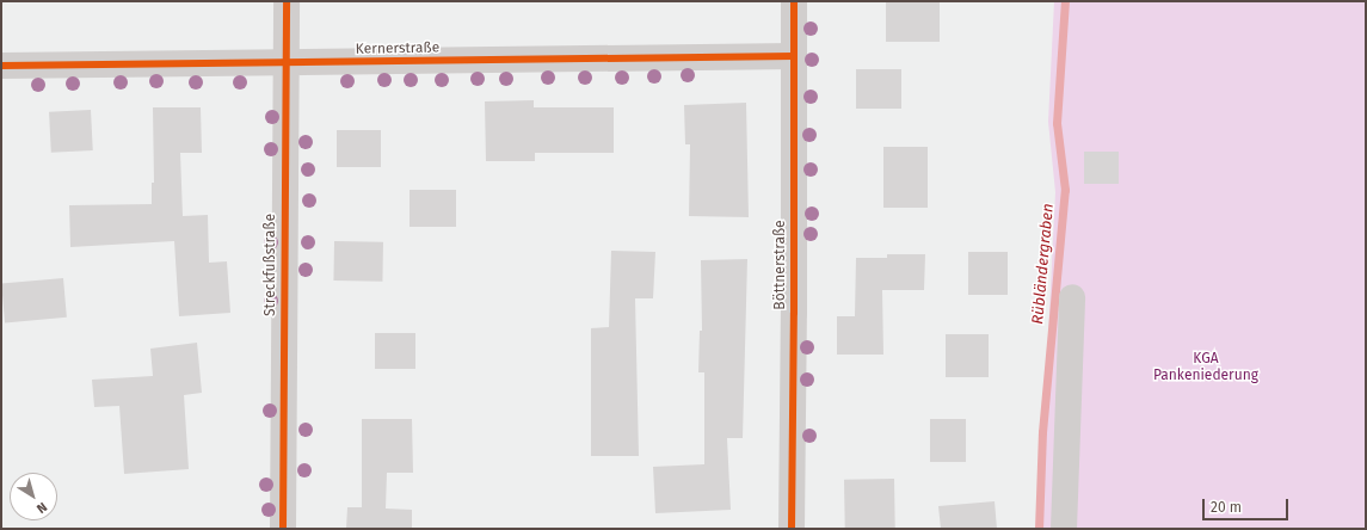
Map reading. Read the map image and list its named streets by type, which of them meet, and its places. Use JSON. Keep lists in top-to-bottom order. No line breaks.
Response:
{"streets":{"street":["Kernerstraße","Streckfußstraße","Böttnerstraße"]},"crossings":[["Kernerstraße","Streckfußstraße"],["Kernerstraße","Böttnerstraße"]],"water":["Rübländergraben"],"parks":["KGA Pankeniederung"],"scale_bar":"20 m","north":"bottom right"}
